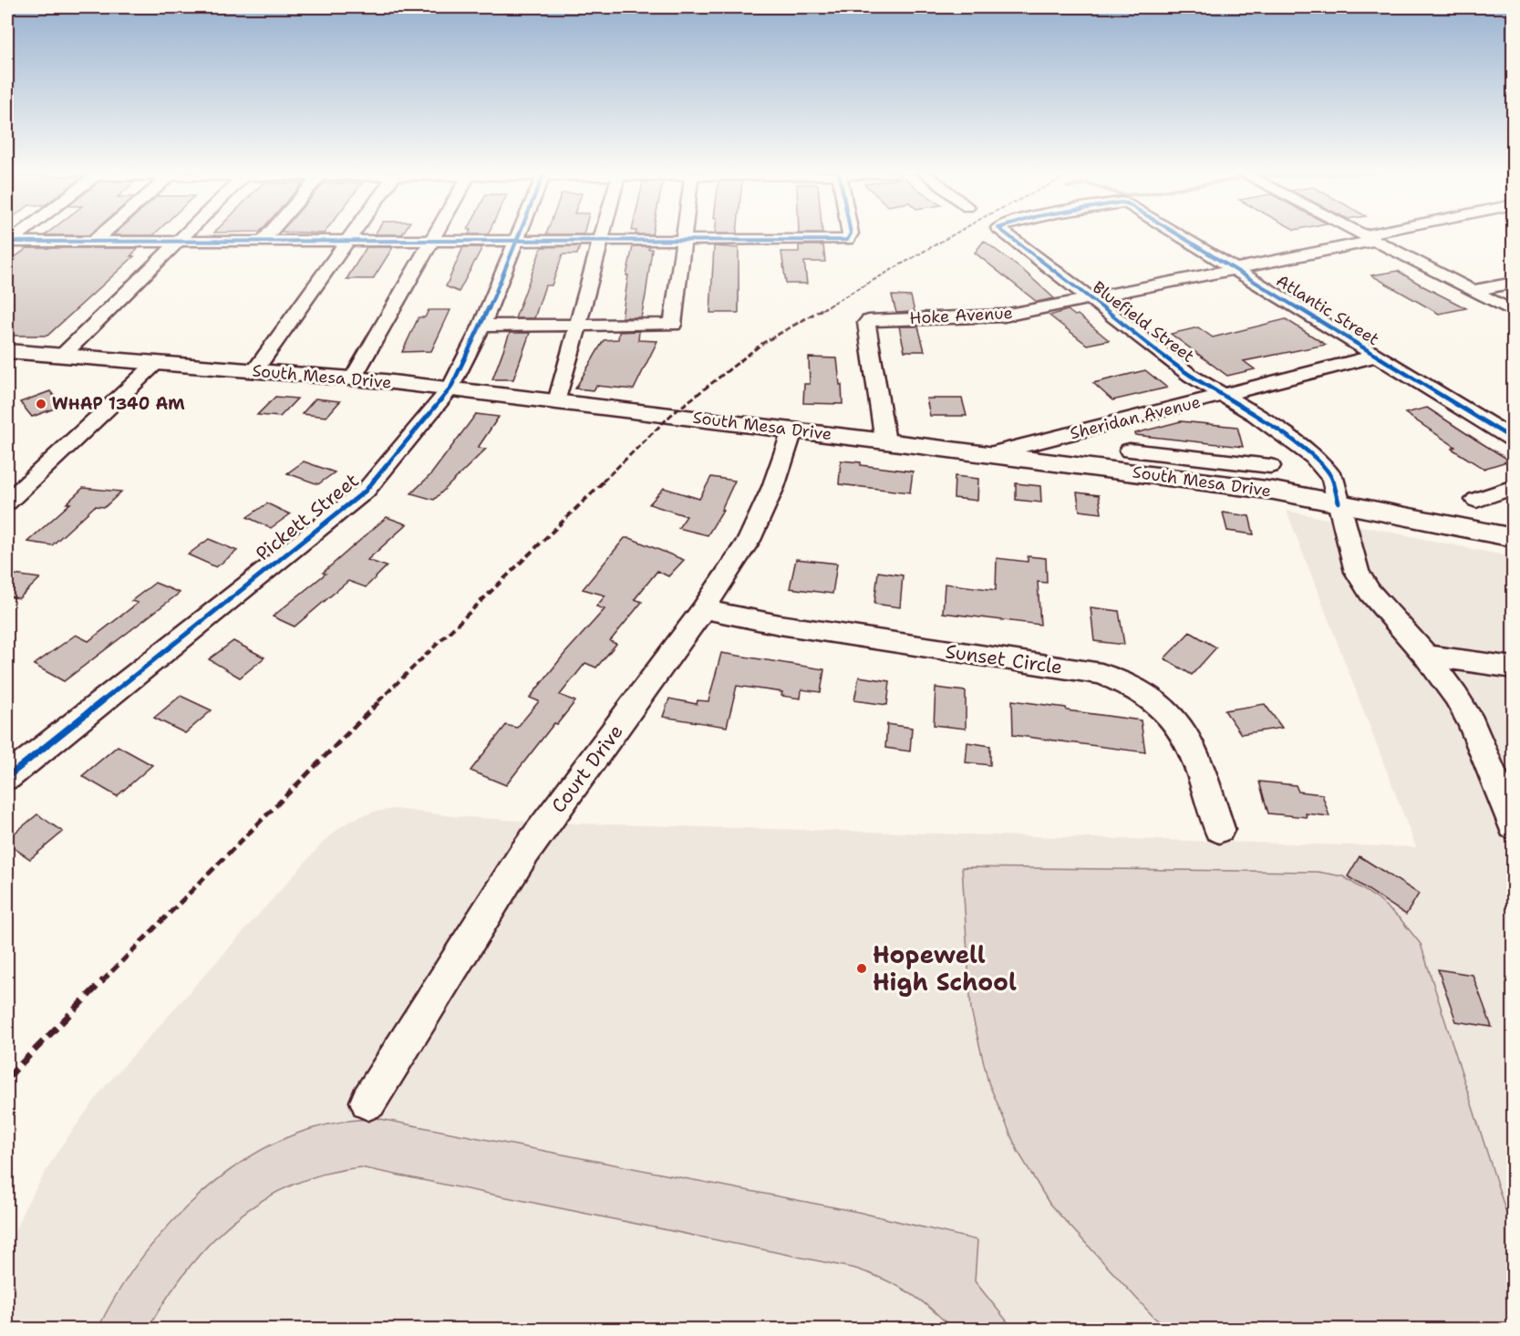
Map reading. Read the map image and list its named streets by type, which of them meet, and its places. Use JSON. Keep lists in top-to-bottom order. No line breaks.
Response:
{"streets":{"main road":["South Mesa Drive"],"street":["Atlantic Street","Hoke Avenue","Bluefield Street","Sheridan Avenue","Pickett Street","Sunset Circle","Court Drive"]},"crossings":[["Atlantic Street","Hoke Avenue"],["Atlantic Street","Sheridan Avenue"],["Hoke Avenue","Bluefield Street"],["Hoke Avenue","South Mesa Drive"],["Bluefield Street","South Mesa Drive"],["Bluefield Street","Sheridan Avenue"],["South Mesa Drive","Sheridan Avenue"],["South Mesa Drive","Pickett Street"],["South Mesa Drive","Court Drive"],["Sunset Circle","Court Drive"]],"places":["WHAP 1340 AM","Hopewell High School"]}
